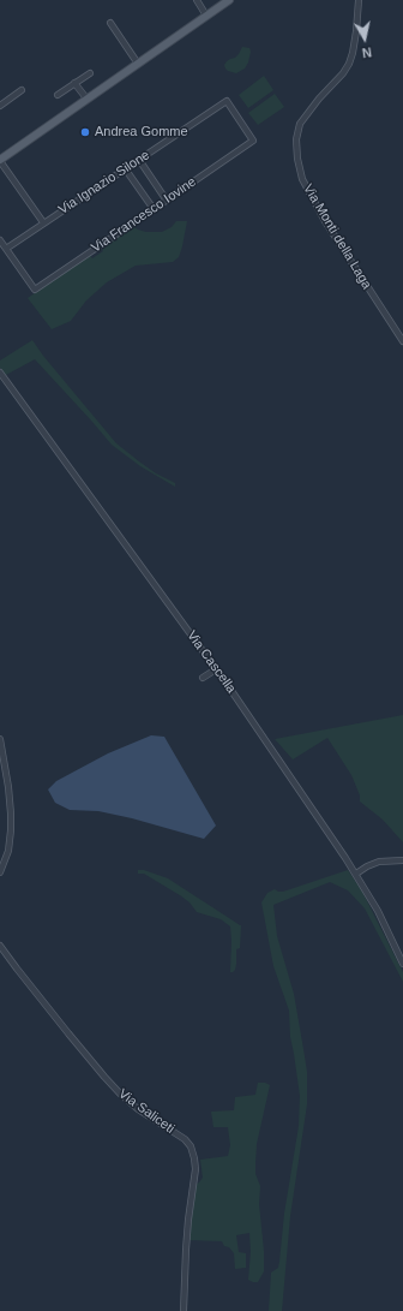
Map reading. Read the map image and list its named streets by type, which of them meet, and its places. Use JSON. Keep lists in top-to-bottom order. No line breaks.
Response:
{"streets":{"street":["Via Ignazio Silone","Via Francesco Iovine","Via Monti della Laga","Via Cascella","Via Saliceti"]},"crossings":[["Via Ignazio Silone","Via Francesco Iovine"]],"places":["Andrea Gomme"],"north":"bottom"}
